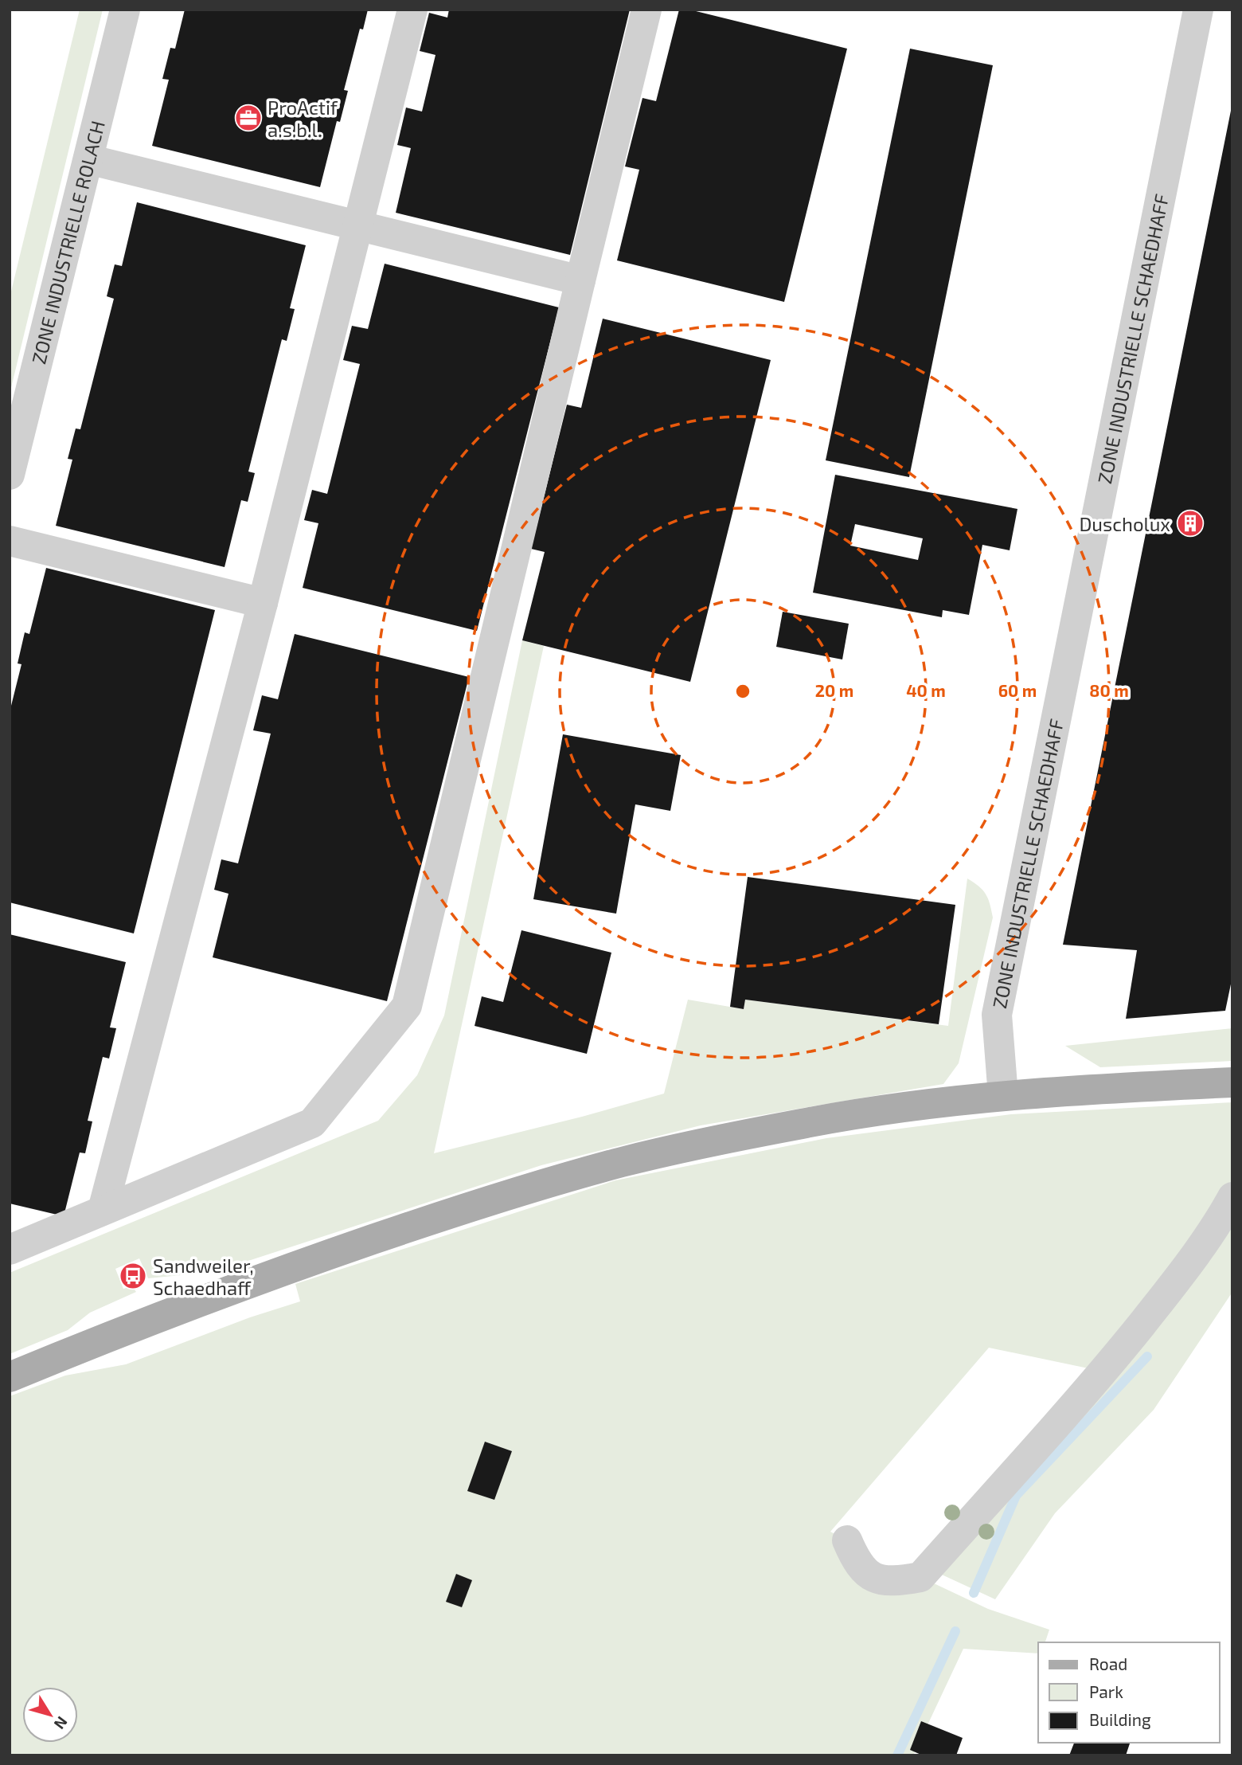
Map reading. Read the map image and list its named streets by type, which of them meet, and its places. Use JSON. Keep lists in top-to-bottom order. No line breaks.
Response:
{"streets":{"lane":["ZONE INDUSTRIELLE ROLACH","ZONE INDUSTRIELLE SCHAEDHAFF"]},"places":{"office":["ProActif a.s.b.l."],"building":["Duscholux"],"bus stop":["Sandweiler, Schaedhaff"]},"legend":["Road","Park","Building"],"north":"bottom right","rings":["20 m","40 m","60 m","80 m"]}
